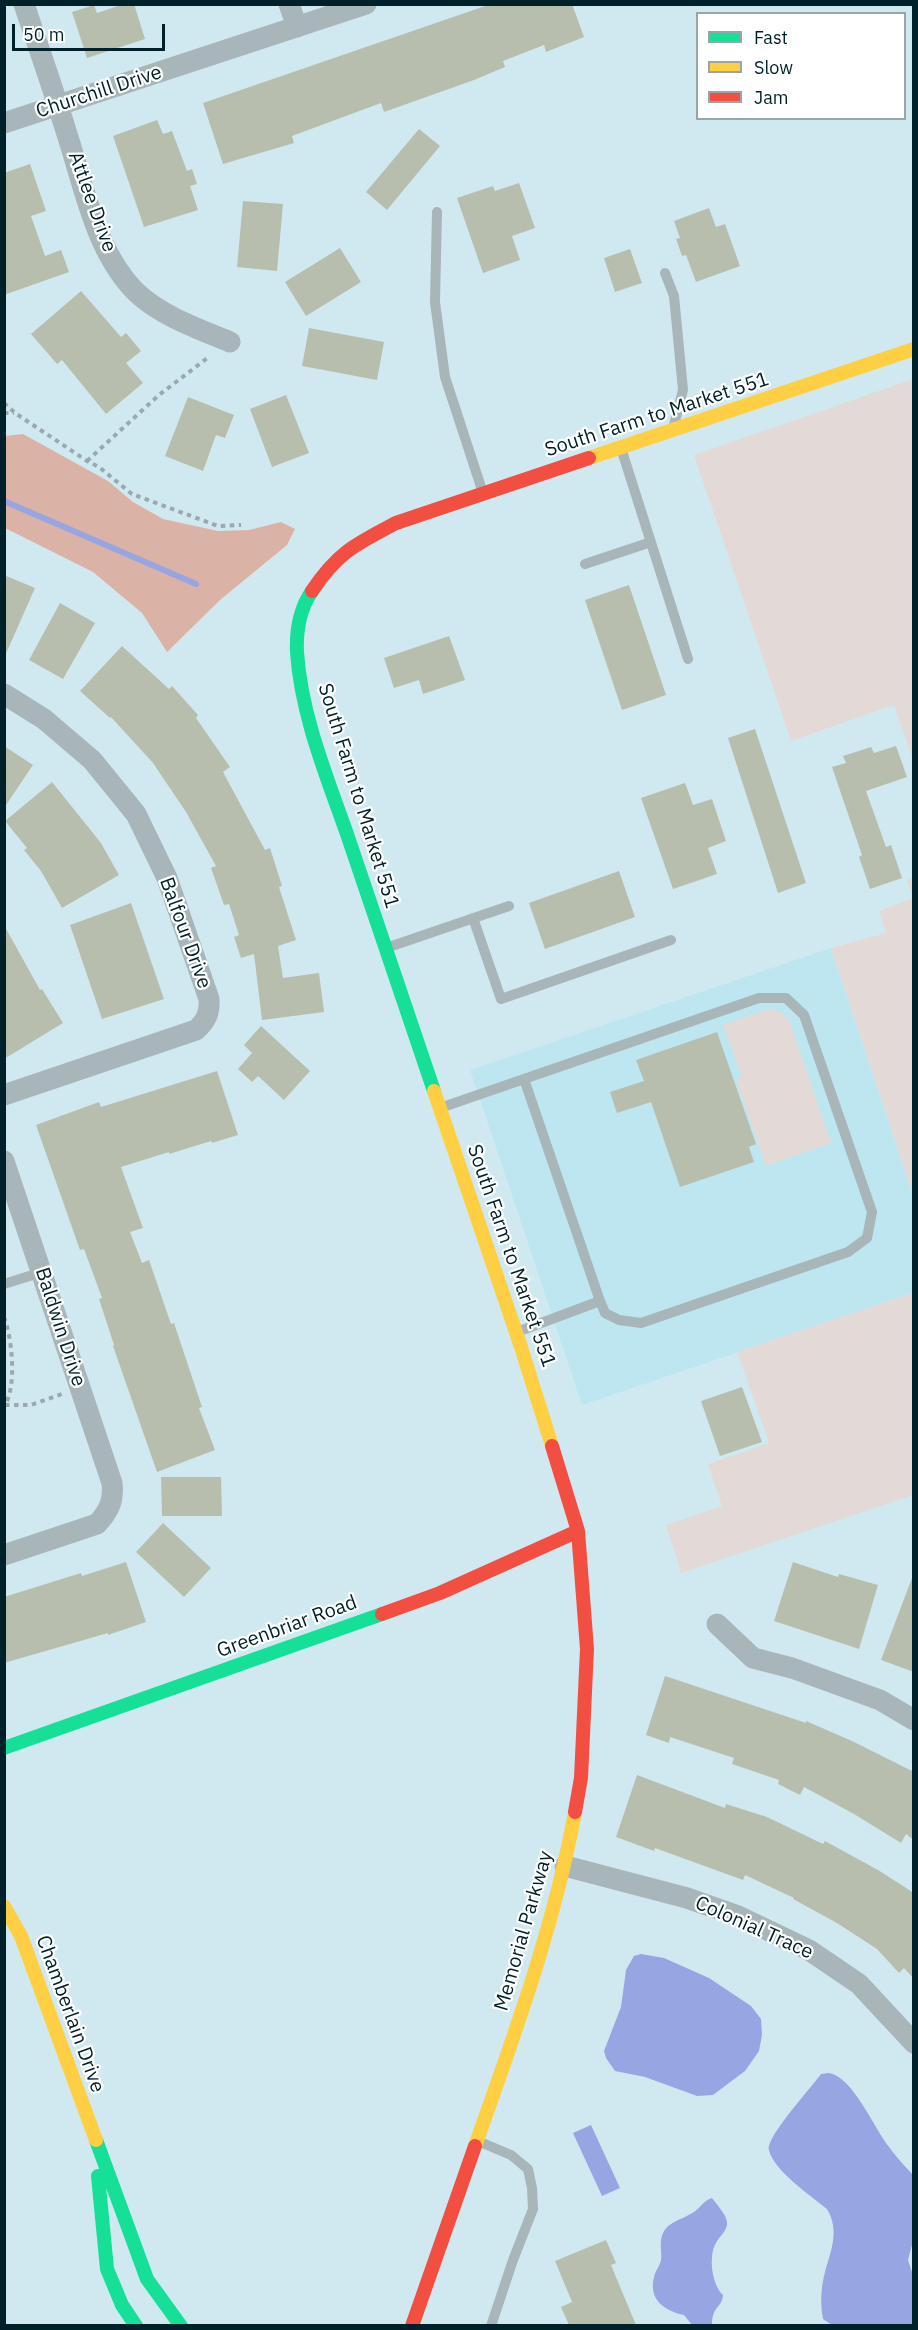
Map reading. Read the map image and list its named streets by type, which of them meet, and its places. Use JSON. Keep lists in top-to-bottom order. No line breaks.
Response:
{"streets":{"main road":["South Farm to Market 551","Greenbriar Road","Memorial Parkway","Chamberlain Drive"],"street":["Churchill Drive","Attlee Drive","Balfour Drive","Baldwin Drive","Colonial Trace"]},"crossings":[["Churchill Drive","Attlee Drive"],["South Farm to Market 551","Greenbriar Road"],["South Farm to Market 551","Memorial Parkway"],["Greenbriar Road","Memorial Parkway"],["Colonial Trace","Memorial Parkway"]],"legend":["Fast","Slow","Jam"],"scale_bar":"50 m"}
